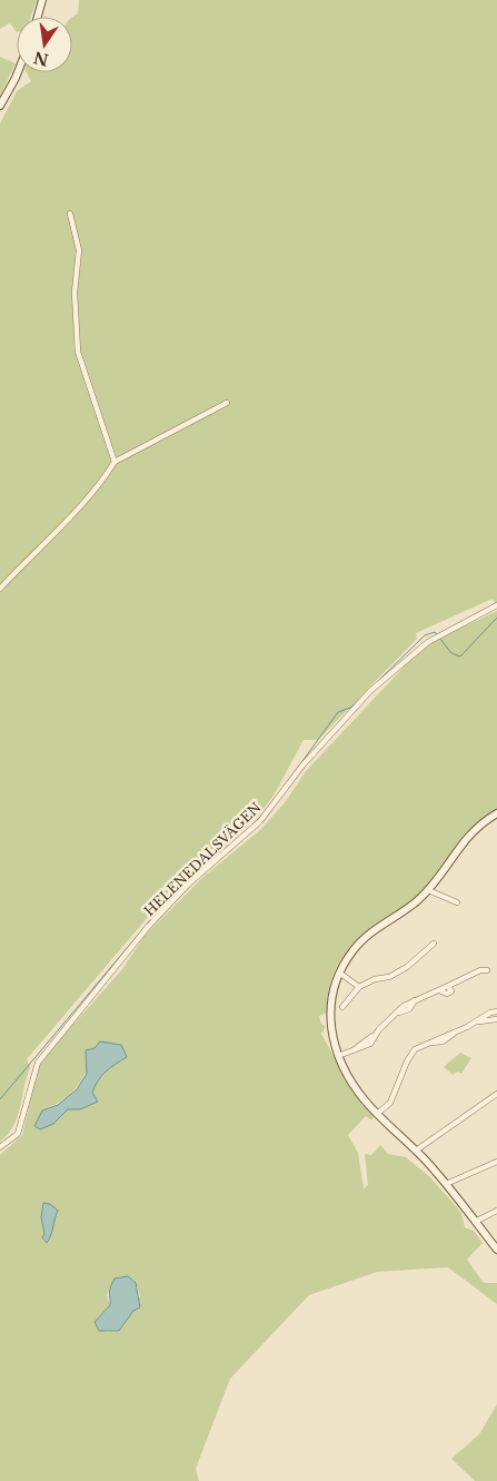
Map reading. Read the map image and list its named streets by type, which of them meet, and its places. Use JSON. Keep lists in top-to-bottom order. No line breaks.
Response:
{"streets":{"street":["HELENEDALSVÄGEN"]},"north":"bottom"}
